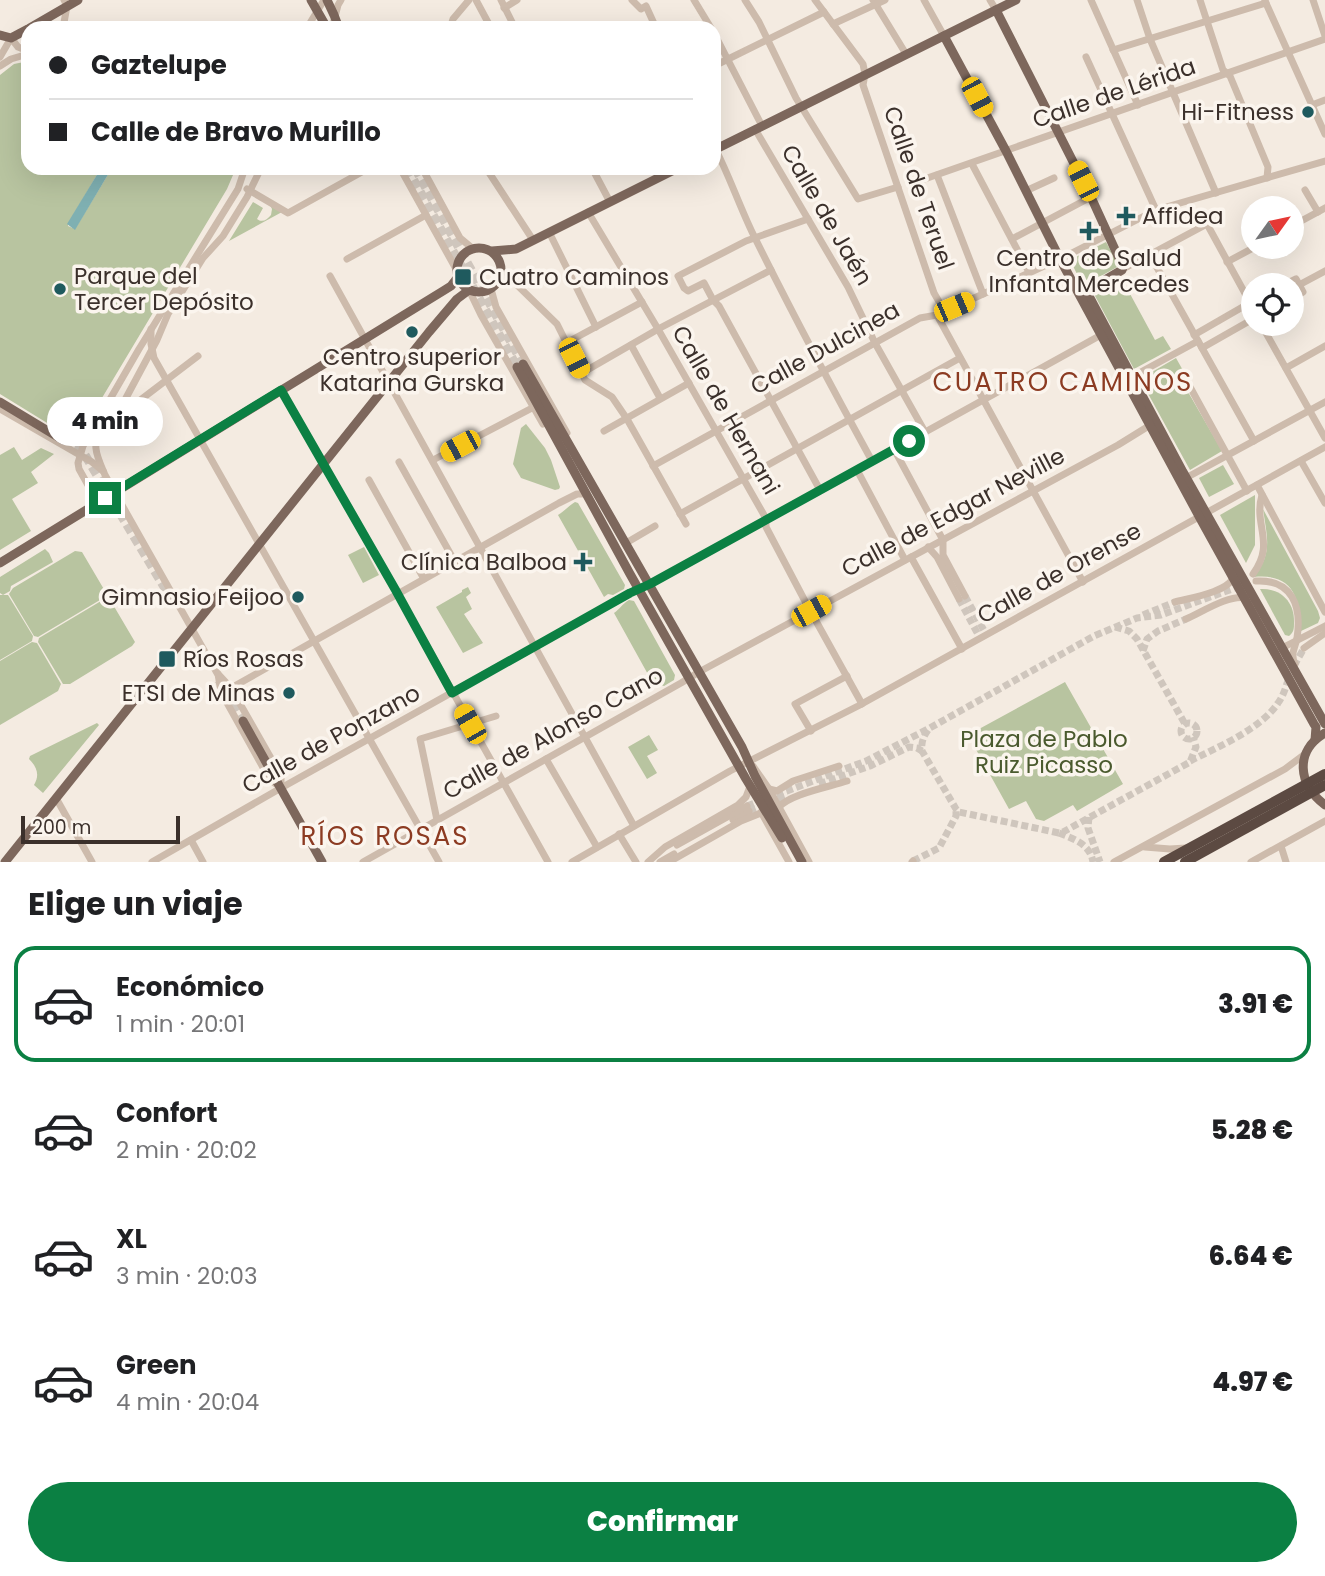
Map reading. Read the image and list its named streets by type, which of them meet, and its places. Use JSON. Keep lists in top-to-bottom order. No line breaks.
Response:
{"streets":{"street":["Calle de Lérida","Calle de Teruel","Calle de Jaén","Calle Dulcinea","Calle de Hernani","Calle de Edgar Neville","Calle de Orense","Calle de Alonso Cano","Calle de Ponzano"]},"crossings":[["Calle de Teruel","Calle Dulcinea"],["Calle de Teruel","Calle de Edgar Neville"],["Calle de Teruel","Calle de Orense"],["Calle de Teruel","Calle de Ponzano"],["Calle de Jaén","Calle Dulcinea"],["Calle de Jaén","Calle de Ponzano"],["Calle Dulcinea","Calle de Hernani"],["Calle de Hernani","Calle de Edgar Neville"],["Calle de Hernani","Calle de Orense"],["Calle de Hernani","Calle de Ponzano"],["Calle de Edgar Neville","Calle de Alonso Cano"]],"districts":["CUATRO CAMINOS","RÍOS ROSAS"],"parks":["Plaza de Pablo Ruiz Picasso"],"places":{"other":["Hi-Fitness","Parque del Tercer Depósito","Centro superior Katarina Gurska","Gimnasio Feijoo","ETSI de Minas"],"health":["Affidea","Centro de Salud Infanta Mercedes","Clínica Balboa"],"transit":["Cuatro Caminos","Ríos Rosas"]},"scale_bar":"200 m","north":"top right","page":{"banner":["Gaztelupe","Calle de Bravo Murillo"],"bubble":"4 min","scale":"200 m","heading":"Elige un viaje","list":[{"name":"Económico","note":"1 min · 20:01","value":"3.91 €"},{"name":"Confort","note":"2 min · 20:02","value":"5.28 €"},{"name":"XL","note":"3 min · 20:03","value":"6.64 €"},{"name":"Green","note":"4 min · 20:04","value":"4.97 €"}],"buttons":"Confirmar"}}
